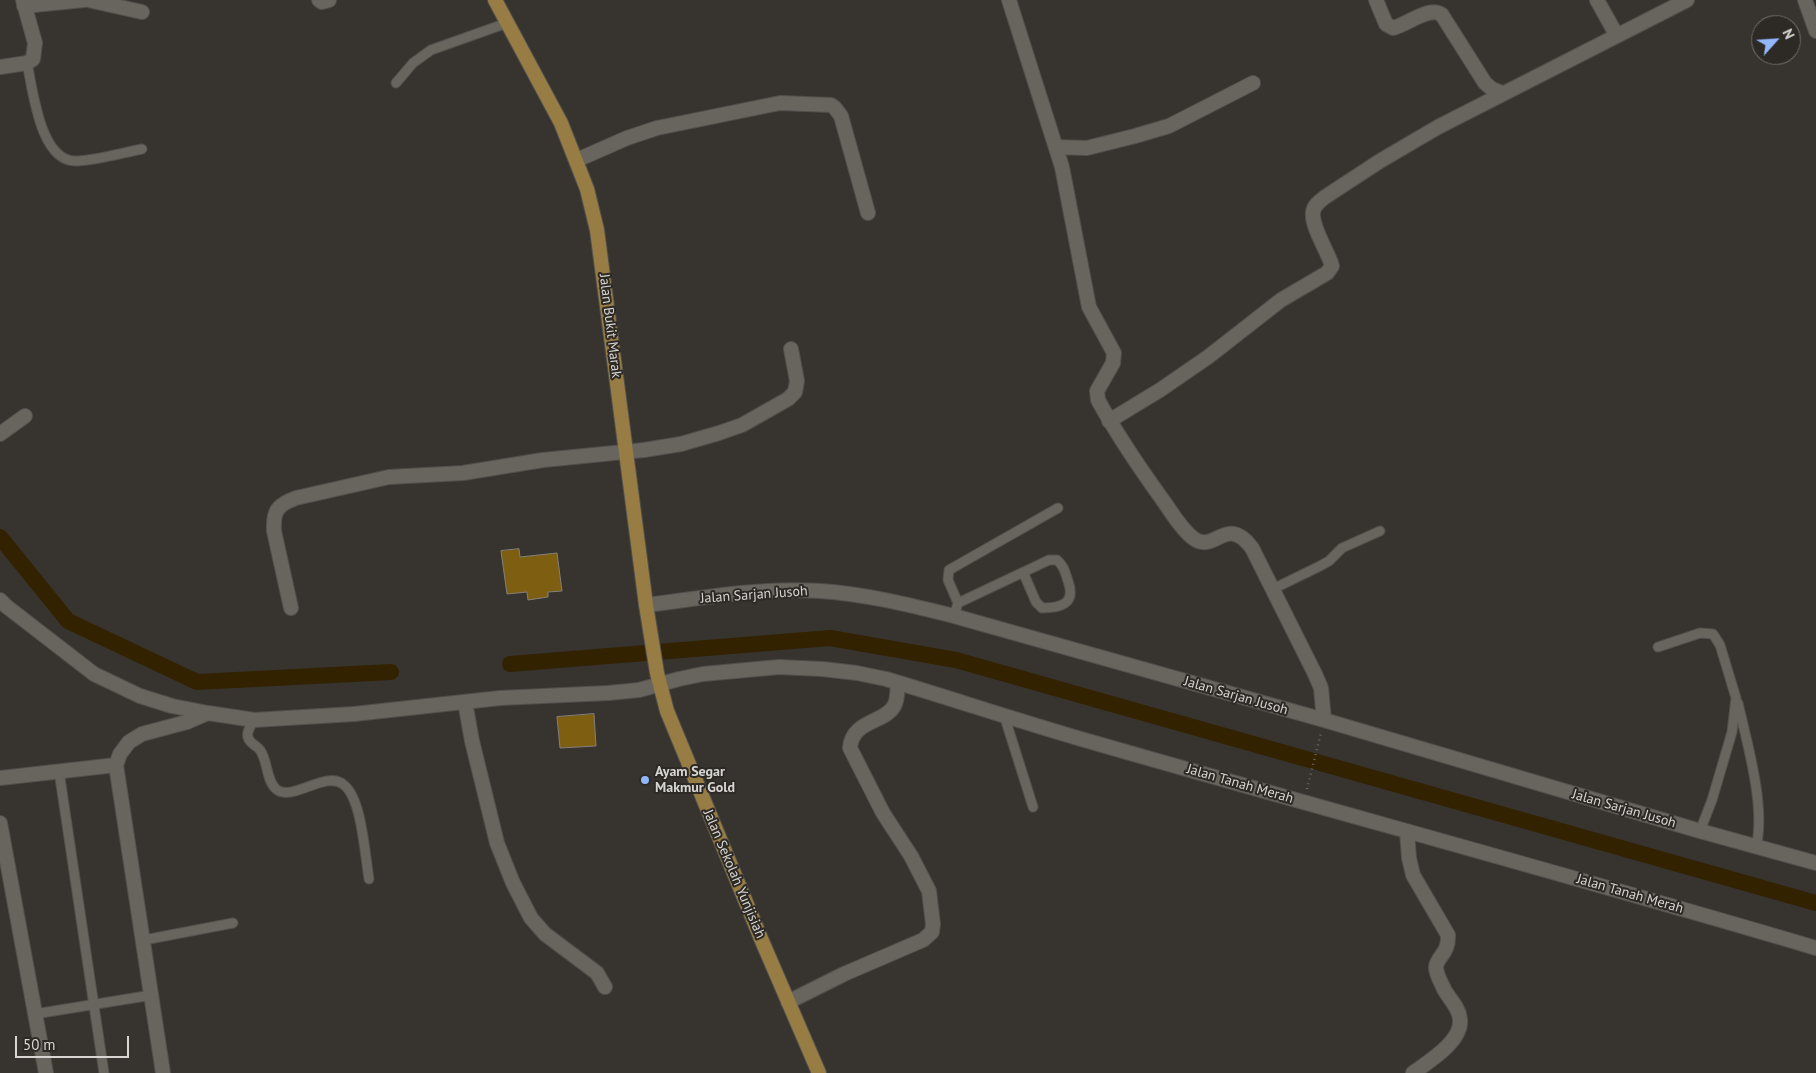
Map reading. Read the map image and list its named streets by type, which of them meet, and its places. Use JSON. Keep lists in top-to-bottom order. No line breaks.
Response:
{"streets":{"main road":["Jalan Bukit Marak","Jalan Sekolah Yunjisiah"],"street":["Jalan Sarjan Jusoh","Jalan Tanah Merah"]},"crossings":[["Jalan Bukit Marak","Jalan Sarjan Jusoh"],["Jalan Bukit Marak","Jalan Tanah Merah"],["Jalan Bukit Marak","Jalan Sekolah Yunjisiah"],["Jalan Tanah Merah","Jalan Sekolah Yunjisiah"]],"places":["Ayam Segar Makmur Gold"],"scale_bar":"50 m","north":"top right"}
